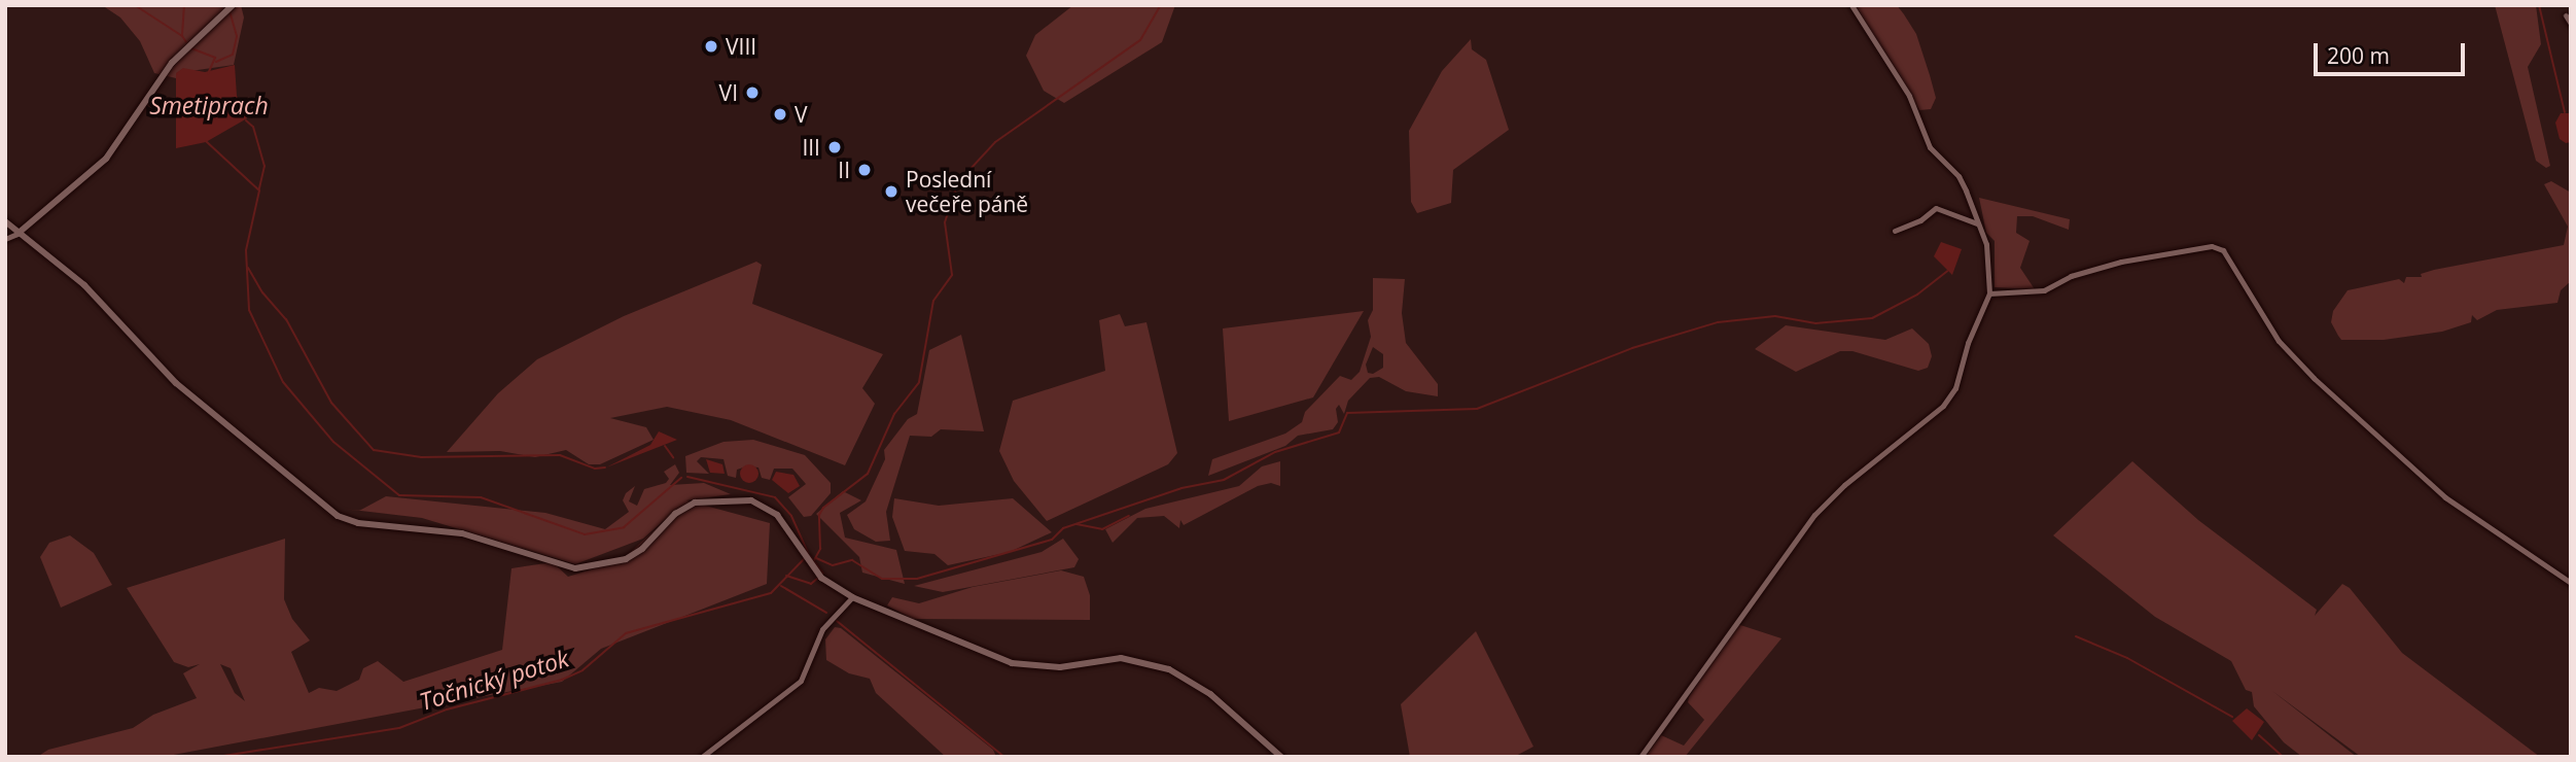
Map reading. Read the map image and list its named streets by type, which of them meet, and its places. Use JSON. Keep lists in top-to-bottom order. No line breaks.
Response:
{"water":["Smetiprach","Točnický potok"],"places":["VIII","VI","V","III","II","Poslední večeře páně"],"scale_bar":"200 m"}
